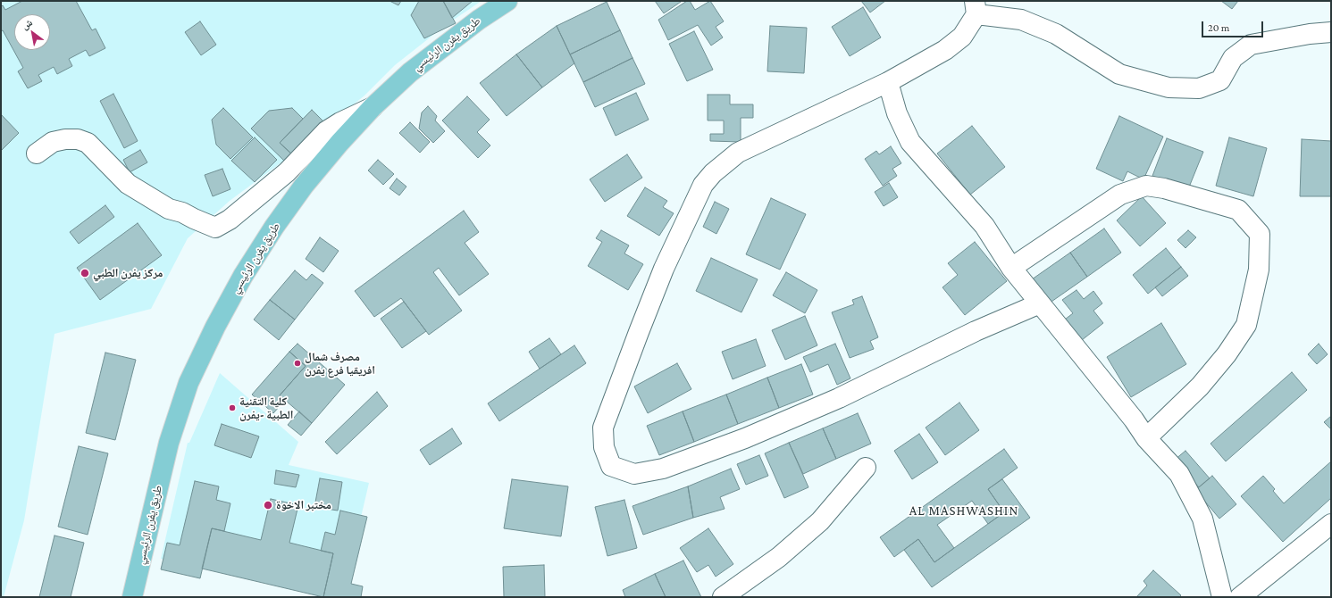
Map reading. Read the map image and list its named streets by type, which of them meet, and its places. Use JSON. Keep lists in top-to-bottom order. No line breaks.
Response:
{"streets":{"main road":["طريق يفرن الرئيسي"]},"districts":["AL MASHWASHIN"],"places":["مركز يفرن الطبي","مصرف شمال افريقيا فرع يفرن","كلية التقنية الطبية -يفرن","مختبر الاخوة"],"scale_bar":"20 m","north":"top left"}
